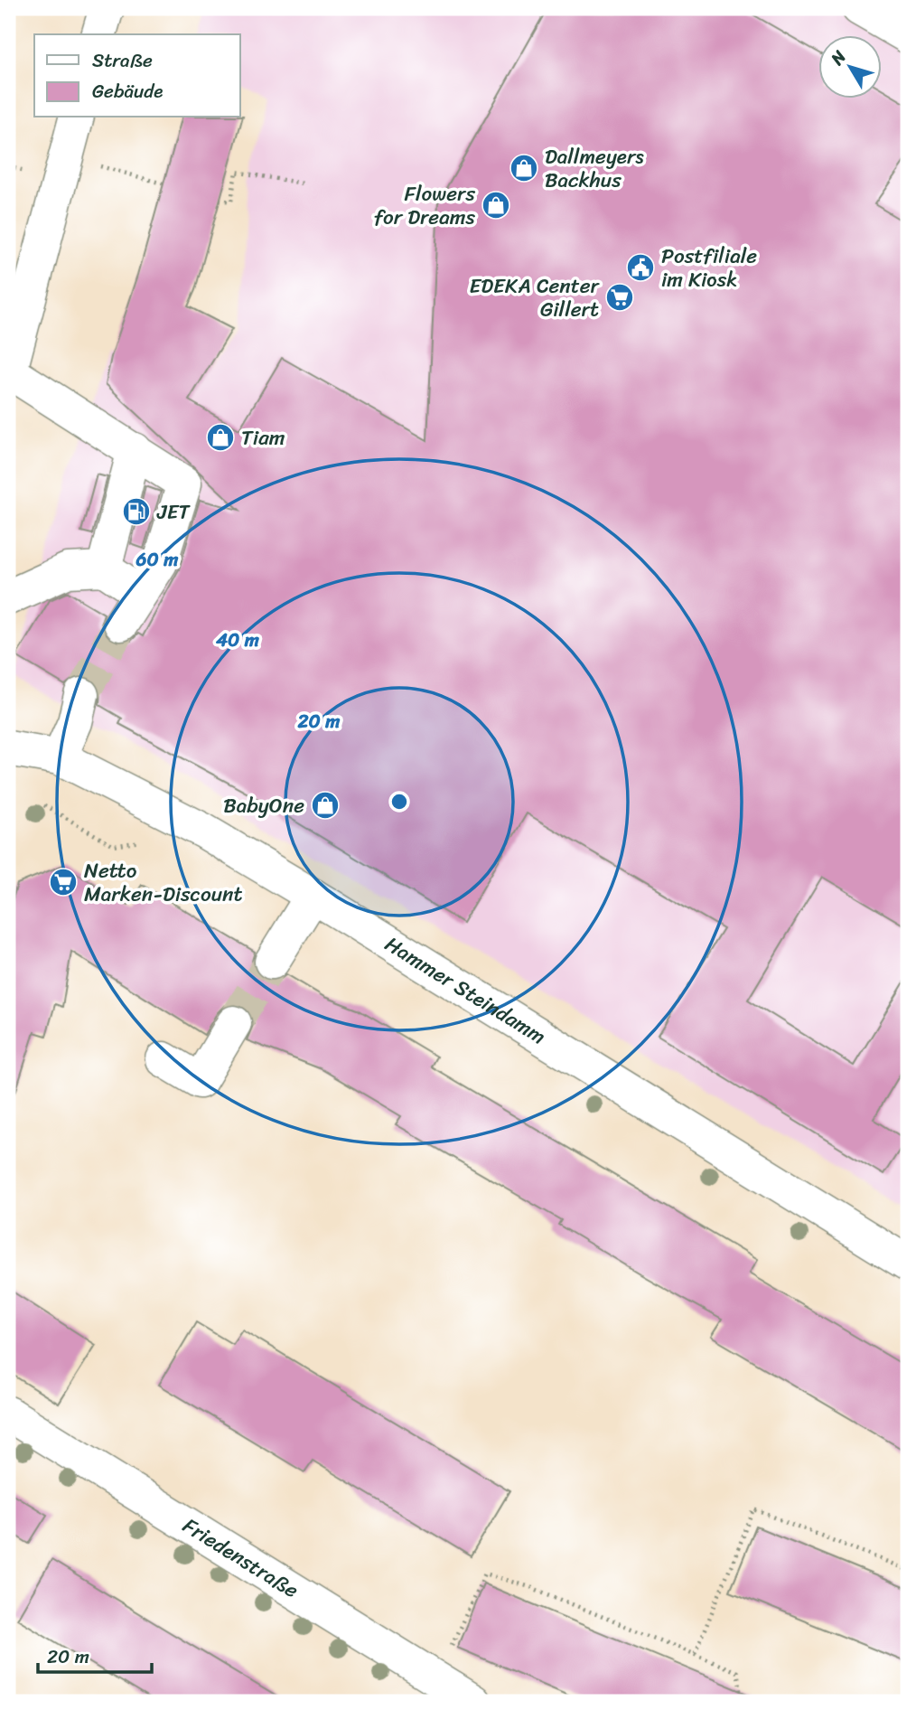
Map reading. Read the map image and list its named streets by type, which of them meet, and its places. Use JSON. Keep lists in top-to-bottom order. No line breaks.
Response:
{"streets":{"street":["Hammer Steindamm","Friedenstraße"]},"places":{"shop":["Dallmeyers Backhus","Flowers for Dreams","Tiam","BabyOne"],"public building":["Postfiliale im Kiosk"],"supermarket":["EDEKA Center Gillert","Netto Marken-Discount"],"fuel station":["JET"]},"legend":["Straße","Gebäude"],"scale_bar":"20 m","north":"top left","rings":["60 m","40 m","20 m"]}
